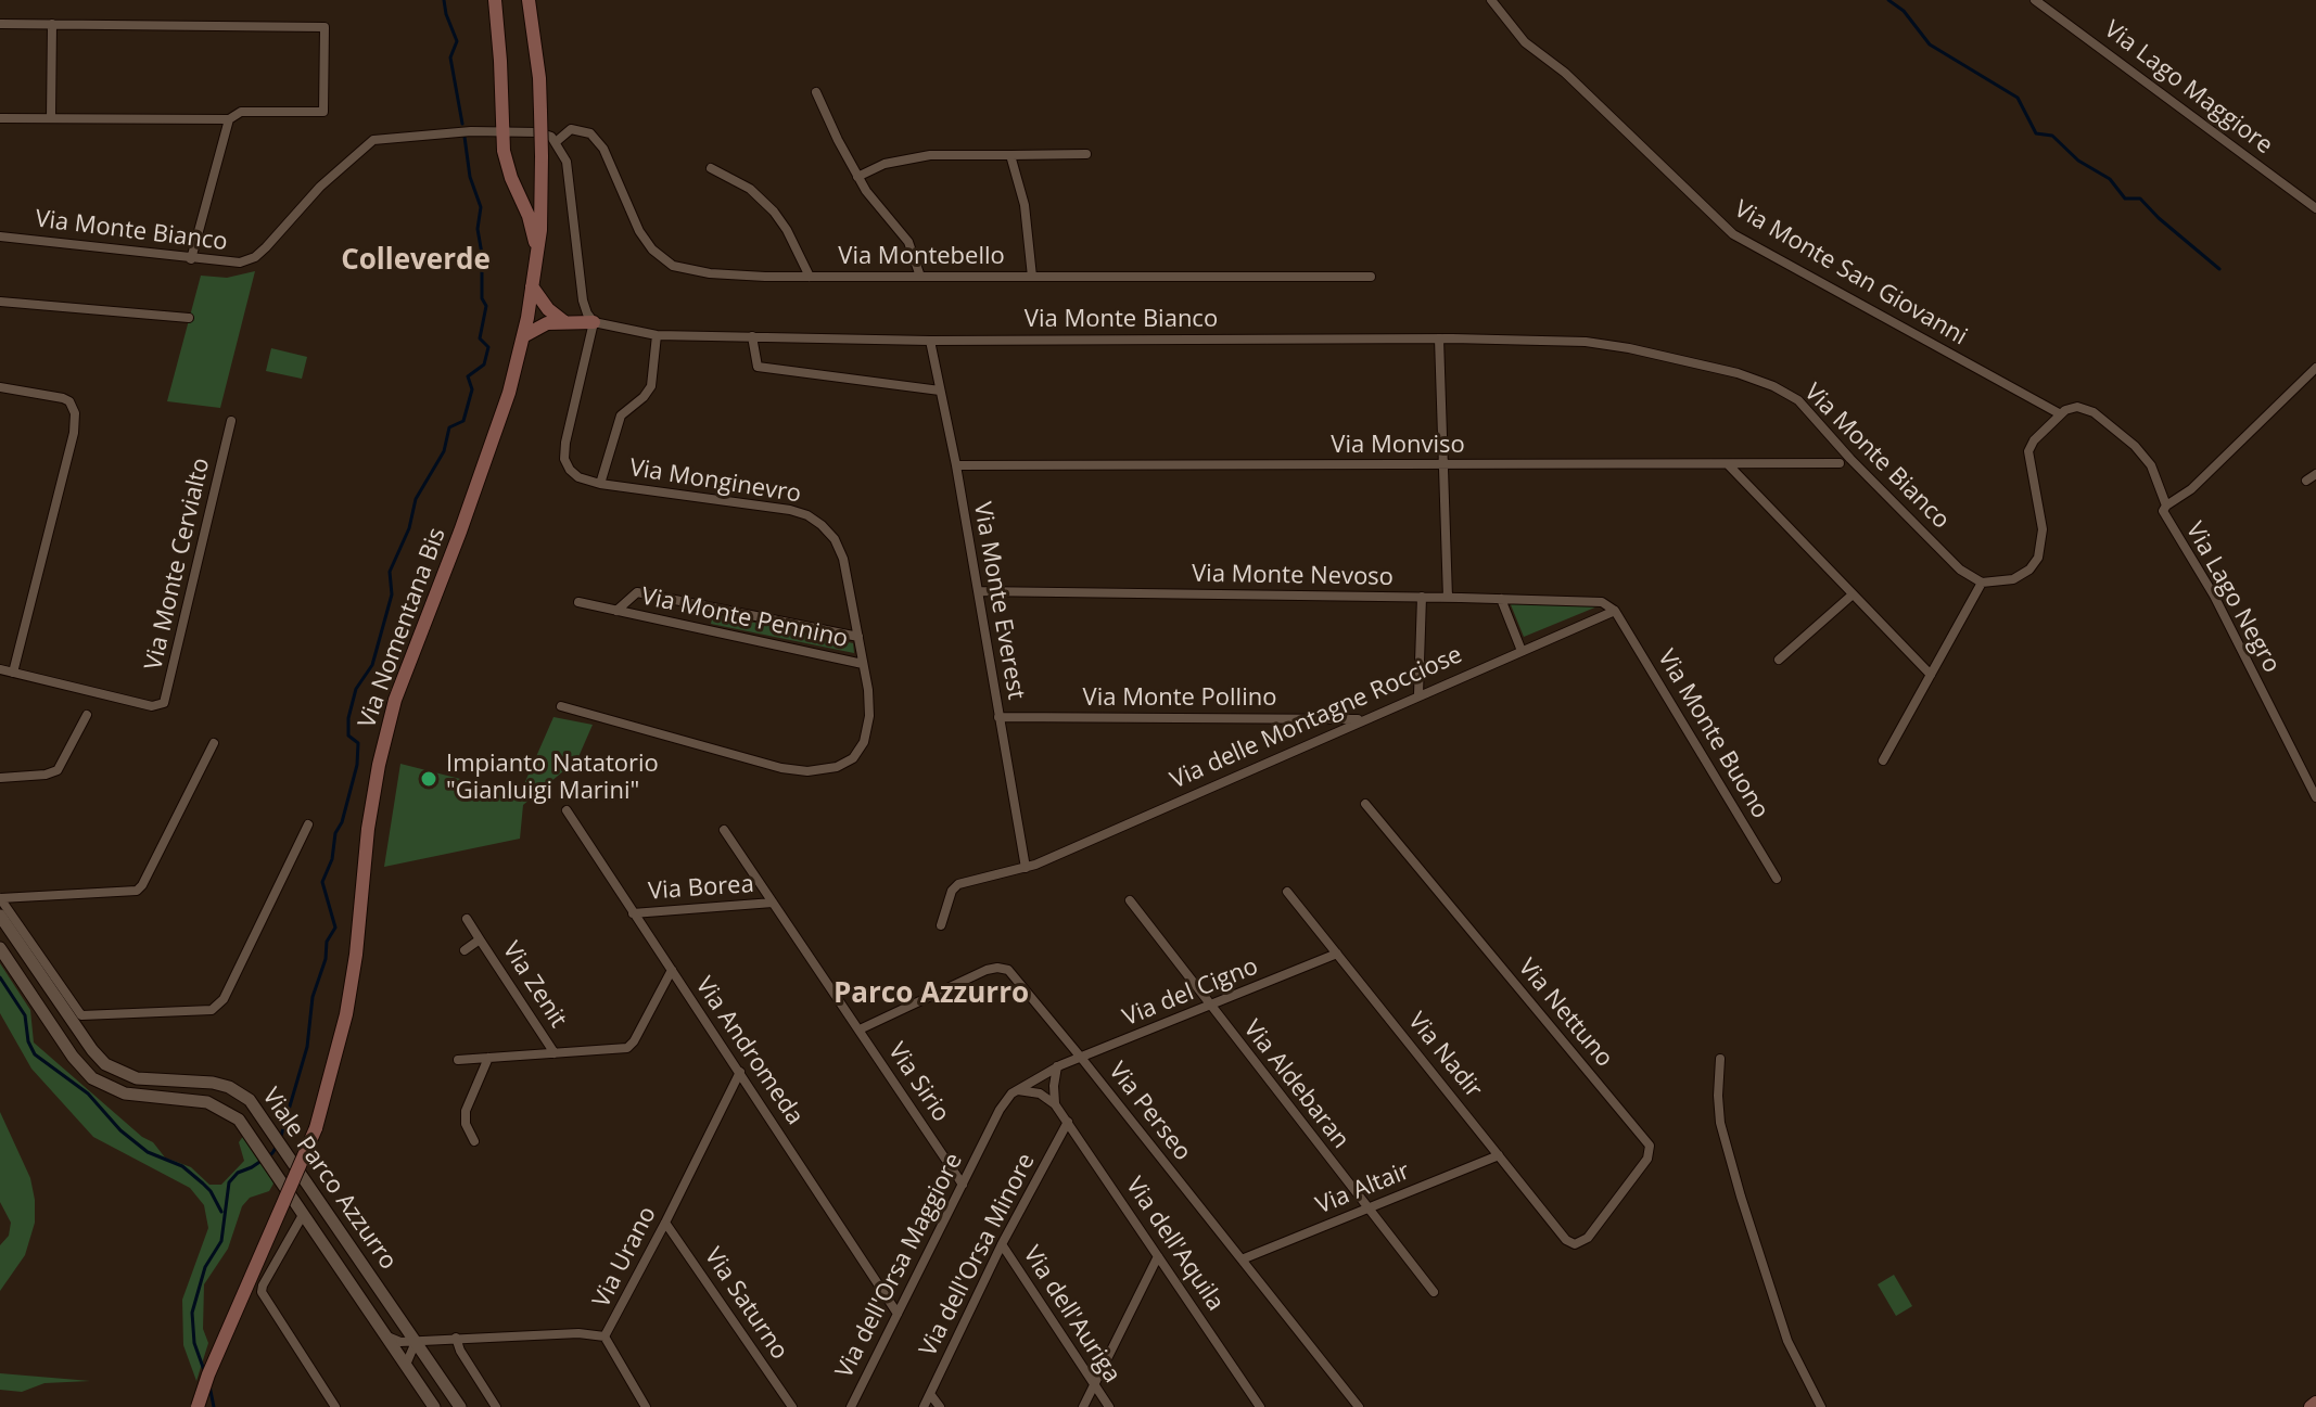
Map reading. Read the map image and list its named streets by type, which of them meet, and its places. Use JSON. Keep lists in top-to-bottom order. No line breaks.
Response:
{"streets":{"main road":["Via Nomentana Bis"],"street":["Via Lago Maggiore","Via Monte Bianco","Via Montebello","Via Monte San Giovanni","Via Monviso","Via Monginevro","Via Monte Cervialto","Via Monte Nevoso","Via Lago Negro","Via Monte Everest","Via Monte Pennino","Via Monte Pollino","Via delle Montagne Rocciose","Via Monte Buono","Via Borea","Via Zenit","Via del Cigno","Via Nettuno","Via Andromeda","Via Nadir","Via Sirio","Via Aldebaran","Via Perseo","Viale Parco Azzurro","Via Altair","Via dell'Aquila","Via dell'Orsa Minore","Via Urano","Via dell'Orsa Maggiore","Via Saturno","Via dell'Auriga"]},"crossings":[["Via Monte Bianco","Via Montebello"],["Via Monte Bianco","Via Monginevro"],["Via Monte Bianco","Via Monte Everest"],["Via Monviso","Via Monte Everest"],["Via Monginevro","Via Monte Pennino"],["Via Monte Nevoso","Via Monte Everest"],["Via Monte Nevoso","Via delle Montagne Rocciose"],["Via Monte Nevoso","Via Monte Buono"],["Via Monte Everest","Via Monte Pollino"],["Via Monte Everest","Via delle Montagne Rocciose"],["Via Monte Pollino","Via delle Montagne Rocciose"],["Via delle Montagne Rocciose","Via Monte Buono"],["Via Borea","Via Andromeda"],["Via Borea","Via Sirio"],["Via del Cigno","Via Nadir"],["Via del Cigno","Via Aldebaran"],["Via del Cigno","Via Perseo"],["Via del Cigno","Via dell'Orsa Maggiore"],["Via Nettuno","Via Nadir"],["Via Andromeda","Via Urano"],["Via Andromeda","Via dell'Orsa Maggiore"],["Via Nadir","Via Altair"],["Via Sirio","Via Perseo"],["Via Sirio","Via dell'Orsa Maggiore"],["Via Aldebaran","Via Altair"],["Via Perseo","Via Altair"],["Viale Parco Azzurro","Via Urano"],["Via dell'Aquila","Via dell'Orsa Minore"],["Via dell'Orsa Minore","Via dell'Auriga"],["Via Urano","Via Saturno"]],"districts":["Colleverde","Parco Azzurro"],"places":["Impianto Natatorio \"Gianluigi Marini\""]}
